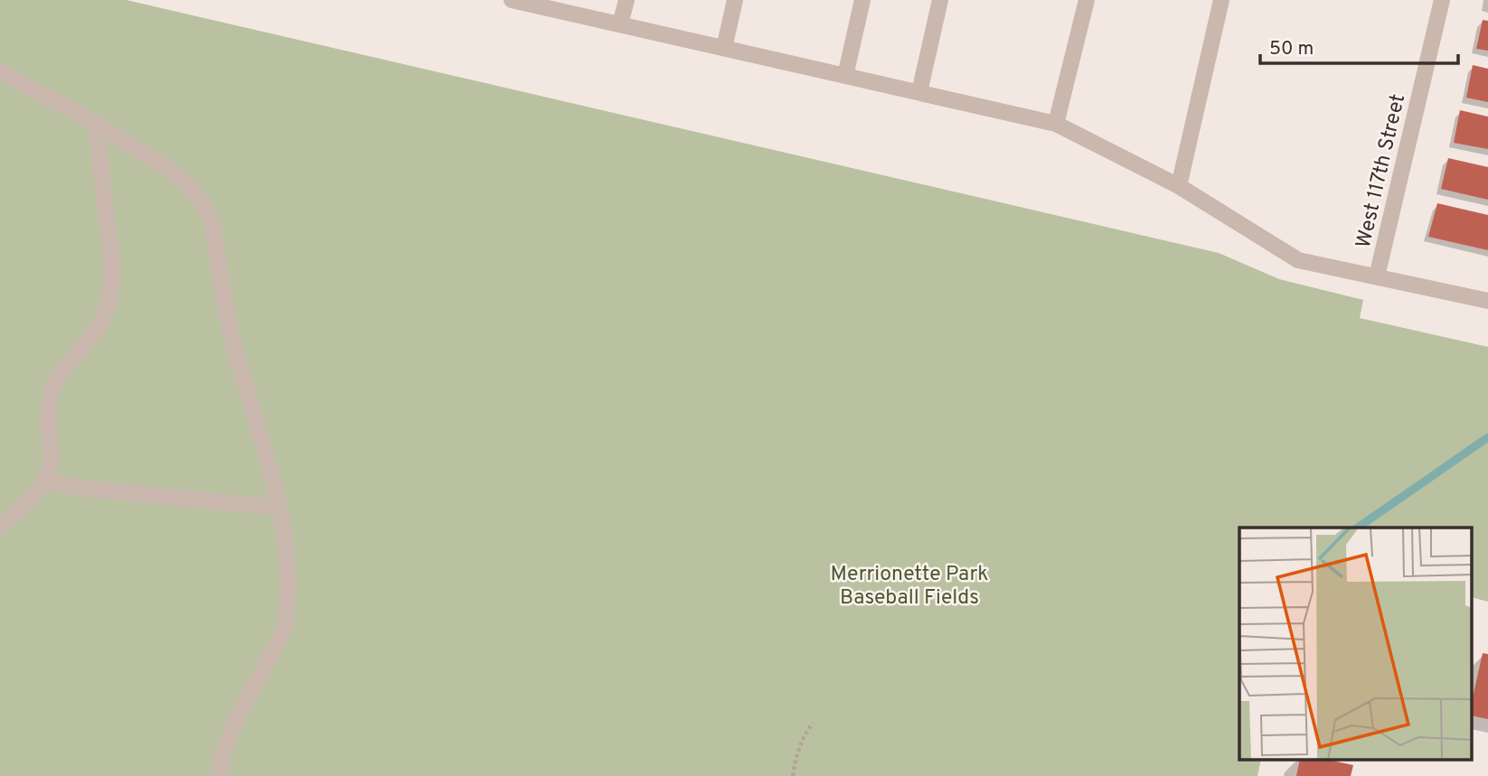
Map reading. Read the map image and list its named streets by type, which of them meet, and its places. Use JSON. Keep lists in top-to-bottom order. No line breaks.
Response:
{"streets":{"street":["West 117th Street"]},"parks":["Merrionette Park Baseball Fields"],"scale_bar":"50 m"}
